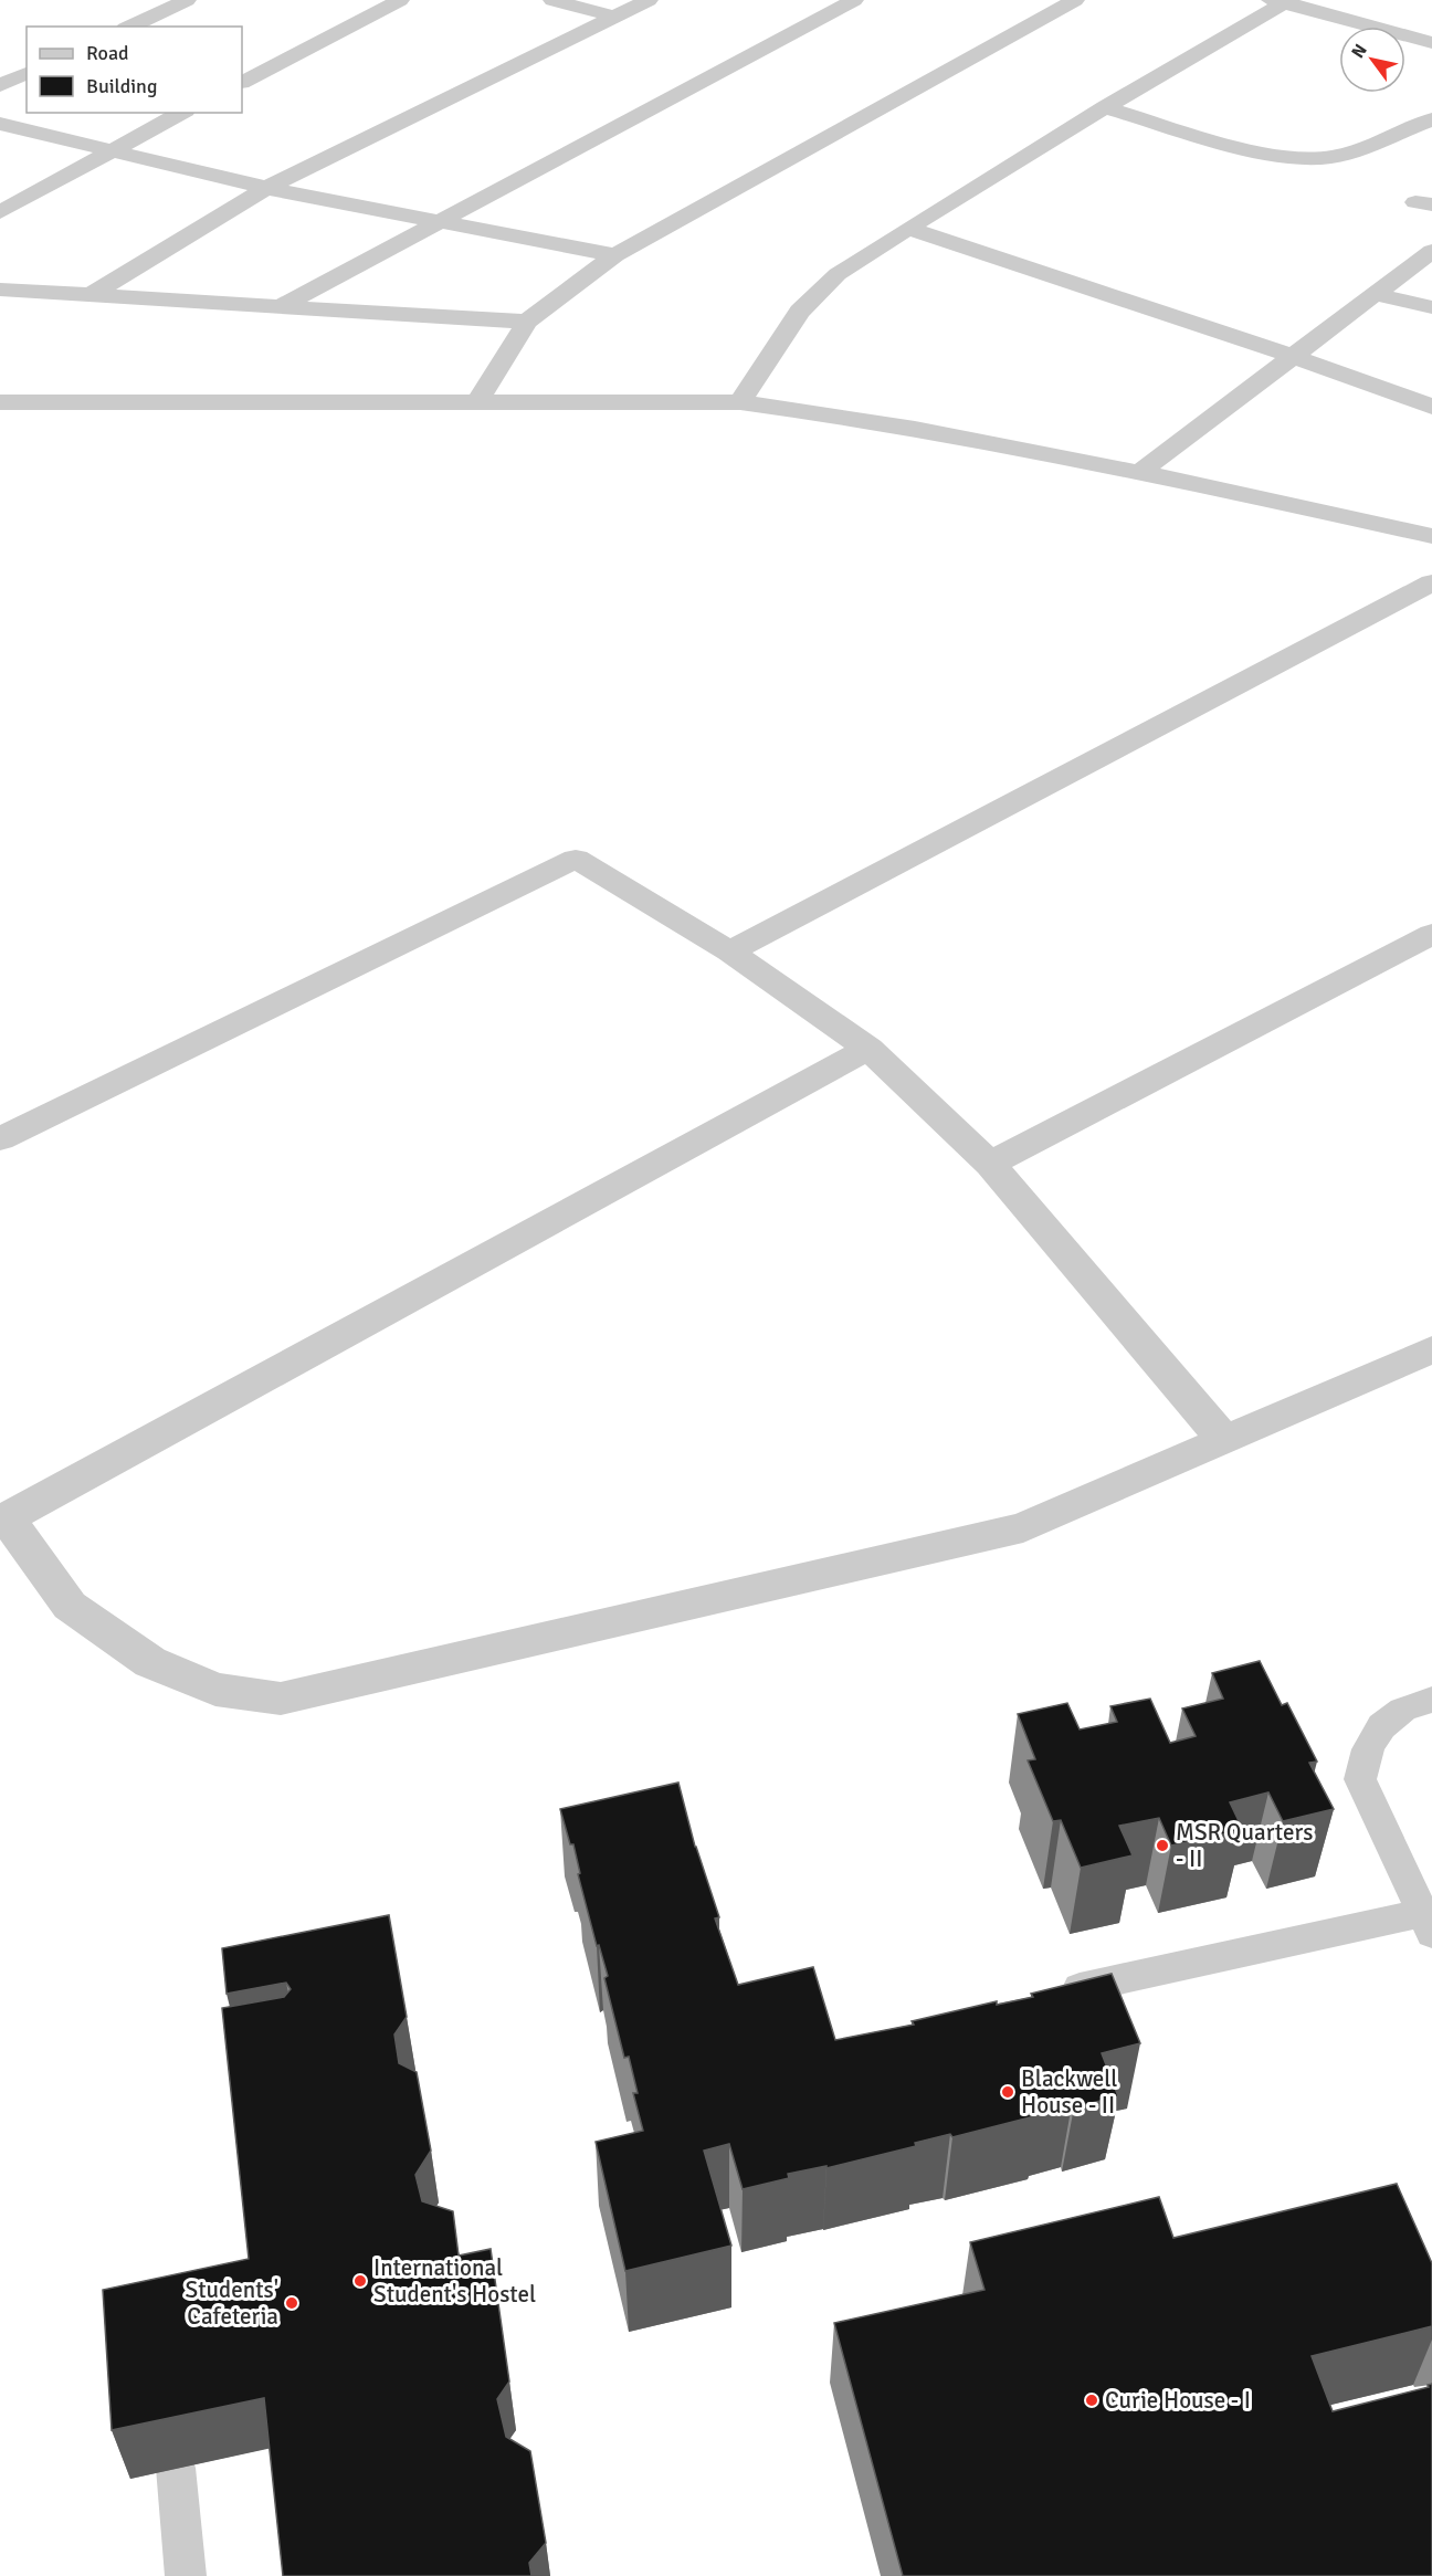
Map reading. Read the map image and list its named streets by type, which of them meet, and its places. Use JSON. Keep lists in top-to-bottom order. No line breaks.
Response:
{"places":["MSR Quarters - II","Blackwell House - II","International Student's Hostel","Students' Cafeteria","Curie House - I"],"legend":["Road","Building"],"north":"top left"}
